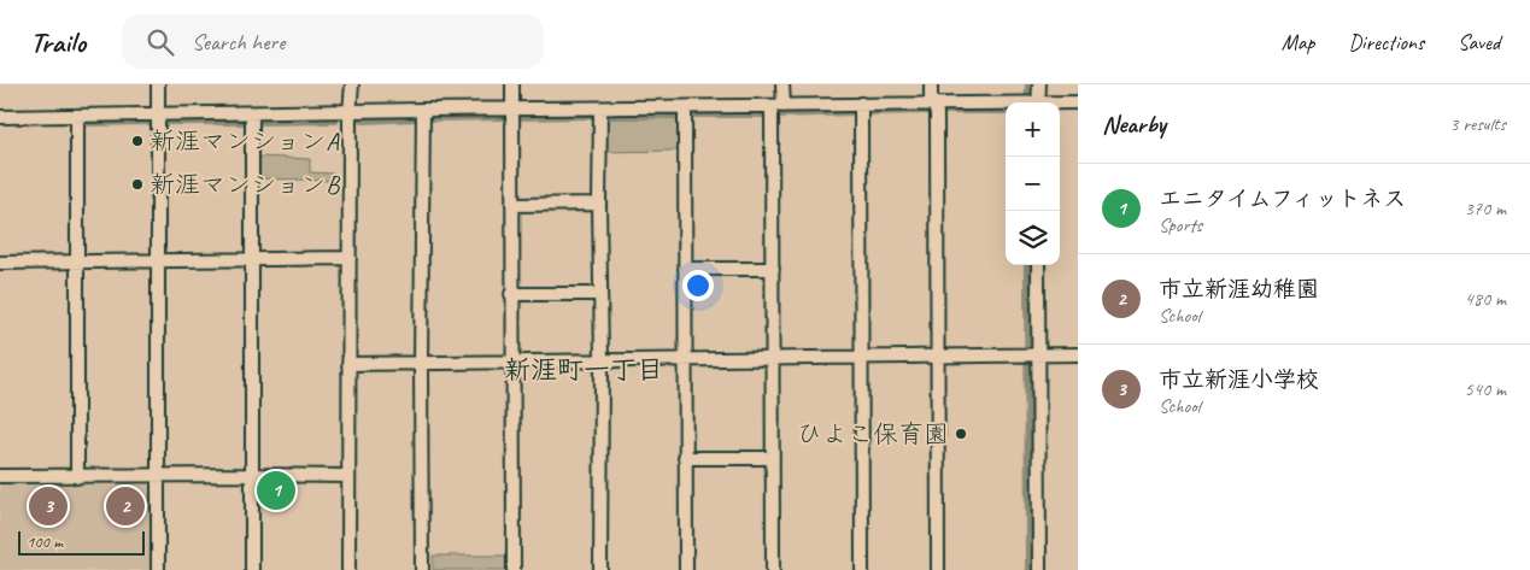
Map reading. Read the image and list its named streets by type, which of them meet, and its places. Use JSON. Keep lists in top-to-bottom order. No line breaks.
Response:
{"districts":["新涯町一丁目"],"places":["新涯マンションA","新涯マンションB","ひよこ保育園"],"scale_bar":"100 m","page":{"header":"Trailo","search":"Search here","nav":["Map","Directions","Saved"],"heading":["Nearby","3 results"],"map_buttons":["+","−"],"list":[{"mark":"1","name":"エニタイムフィットネス","note":"Sports","value":"370 m"},{"mark":"2","name":"市立新涯幼稚園","note":"School","value":"480 m"},{"mark":"3","name":"市立新涯小学校","note":"School","value":"540 m"}],"pins":["1","2","3"],"scale":"100 m"}}
